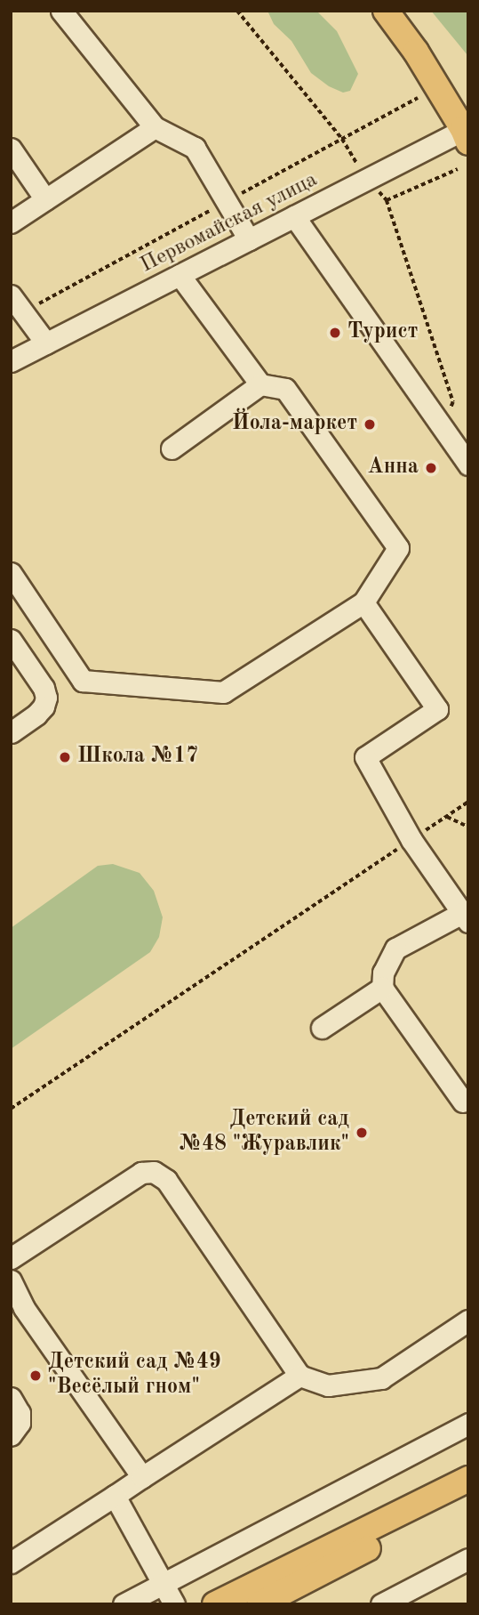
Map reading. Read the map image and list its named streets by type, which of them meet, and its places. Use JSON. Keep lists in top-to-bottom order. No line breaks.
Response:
{"streets":{"street":["Первомайская улица"]},"places":["Турист","Йола-маркет","Анна","Школа №17","Детский сад №48 \"Журавлик\"","Детский сад №49 \"Весёлый гном\""]}
